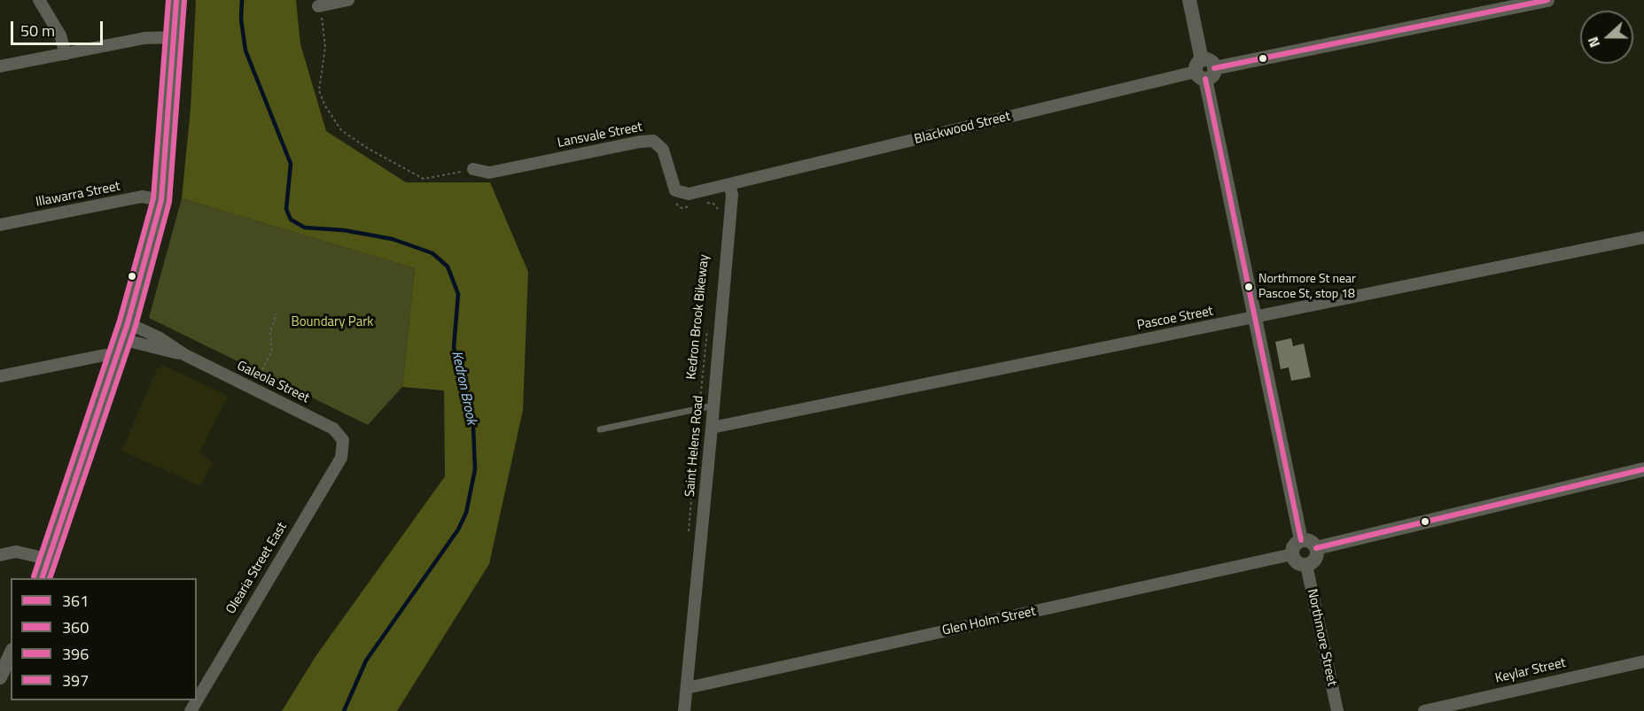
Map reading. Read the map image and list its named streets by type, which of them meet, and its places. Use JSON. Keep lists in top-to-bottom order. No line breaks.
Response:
{"streets":{"street":["Blackwood Street","Lansvale Street","Illawarra Street","Pascoe Street","Galeola Street","Saint Helens Road","Olearia Street East","Glen Holm Street","Northmore Street","Keylar Street"],"path":["Kedron Brook Bikeway"]},"crossings":[["Blackwood Street","Saint Helens Road"],["Pascoe Street","Saint Helens Road"],["Galeola Street","Olearia Street East"],["Saint Helens Road","Glen Holm Street"],["Glen Holm Street","Northmore Street"]],"water":["Kedron Brook"],"parks":["Boundary Park"],"places":["Northmore St near Pascoe St, stop 18"],"lines":["transit line 361","transit line 360","transit line 397","transit line 396"],"legend":["361","360","396","397"],"scale_bar":"50 m","north":"left"}
